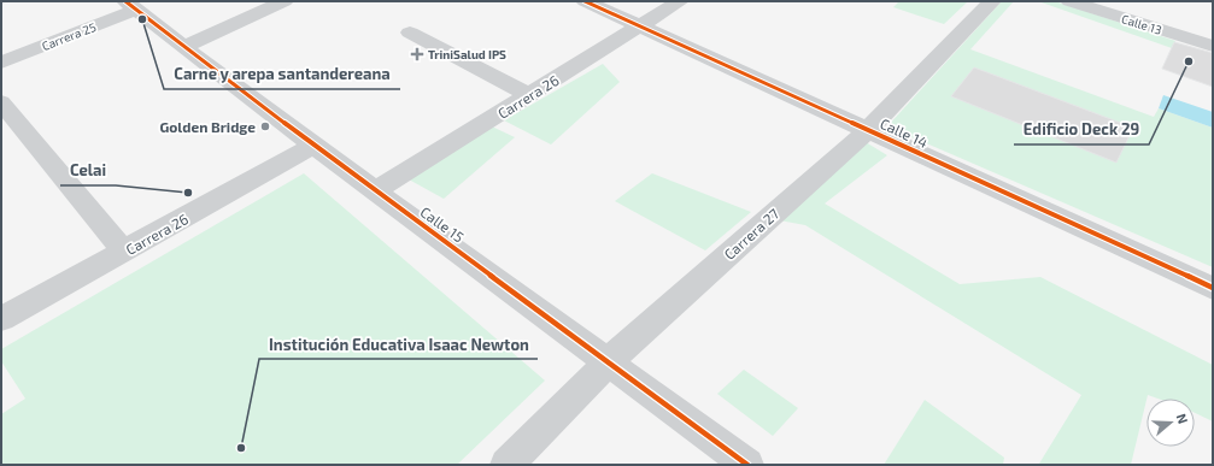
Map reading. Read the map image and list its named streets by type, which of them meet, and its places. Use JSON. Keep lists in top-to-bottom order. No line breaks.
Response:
{"streets":{"street":["Calle 13","Carrera 25","Carrera 26","Calle 14","Calle 15","Carrera 27"]},"crossings":[["Carrera 25","Calle 15"],["Carrera 26","Calle 14"],["Carrera 26","Calle 15"],["Calle 14","Carrera 27"],["Calle 15","Carrera 27"]],"places":{"other":["Carne y arepa santandereana","Edificio Deck 29","Golden Bridge","Celai","Institución Educativa Isaac Newton"],"health":["TriniSalud IPS"]},"north":"right"}
